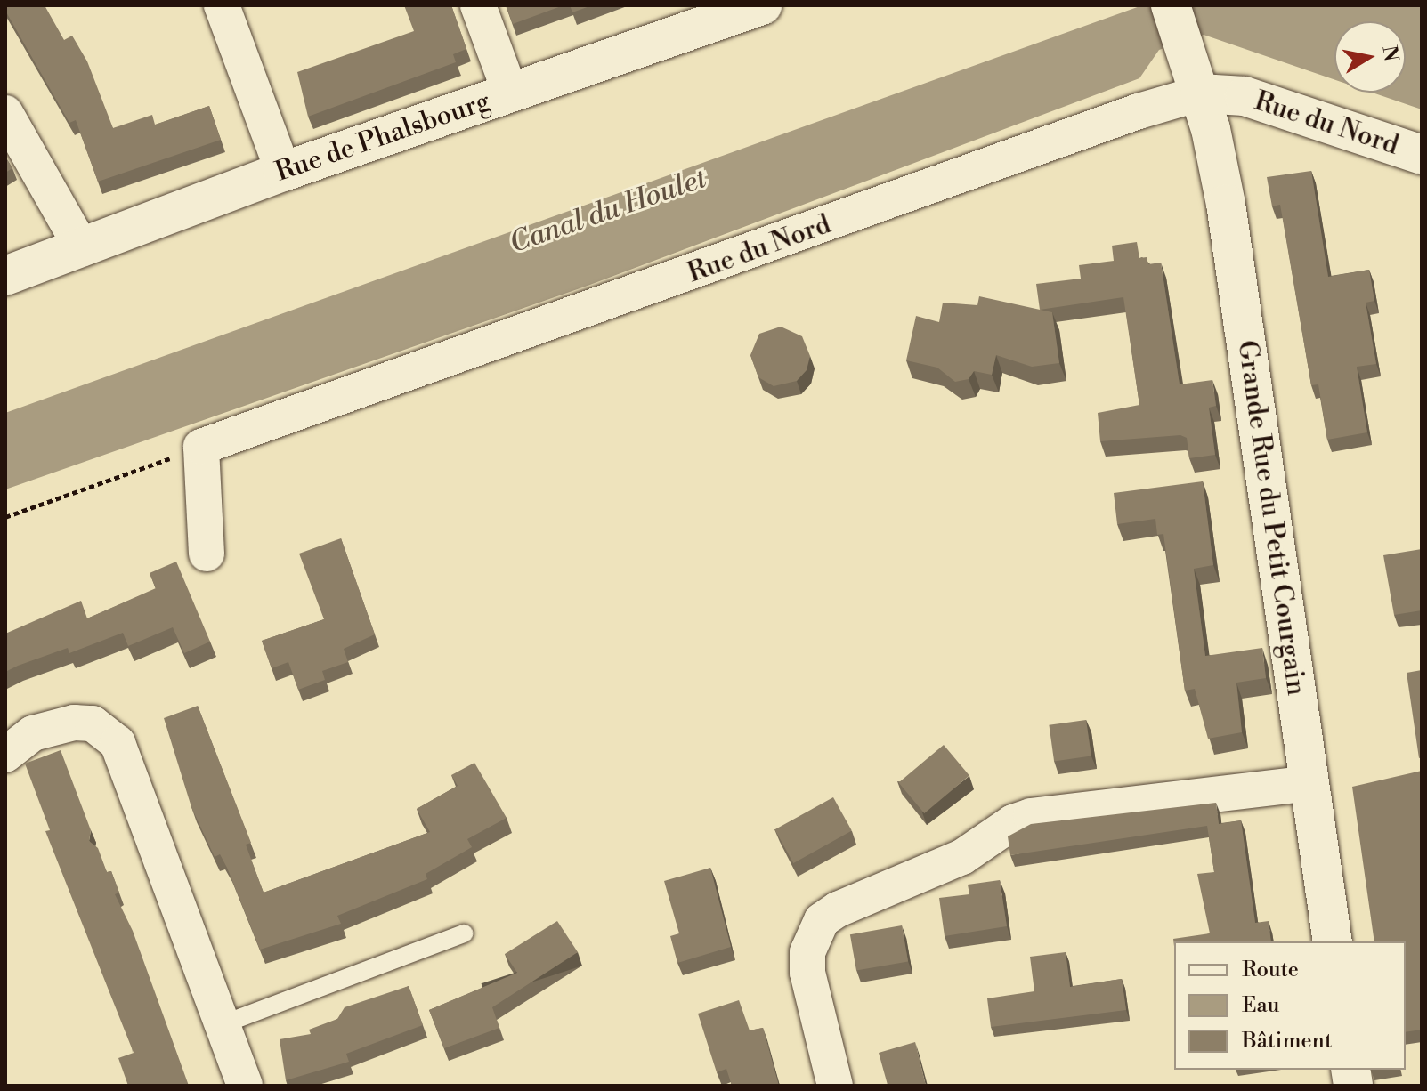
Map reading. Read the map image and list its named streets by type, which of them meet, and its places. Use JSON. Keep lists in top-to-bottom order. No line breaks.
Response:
{"streets":{"street":["Rue du Nord","Rue de Phalsbourg","Grande Rue du Petit Courgain"]},"crossings":[["Rue du Nord","Grande Rue du Petit Courgain"]],"water":["Canal du Houlet"],"legend":["Route","Eau","Bâtiment"],"north":"right"}
